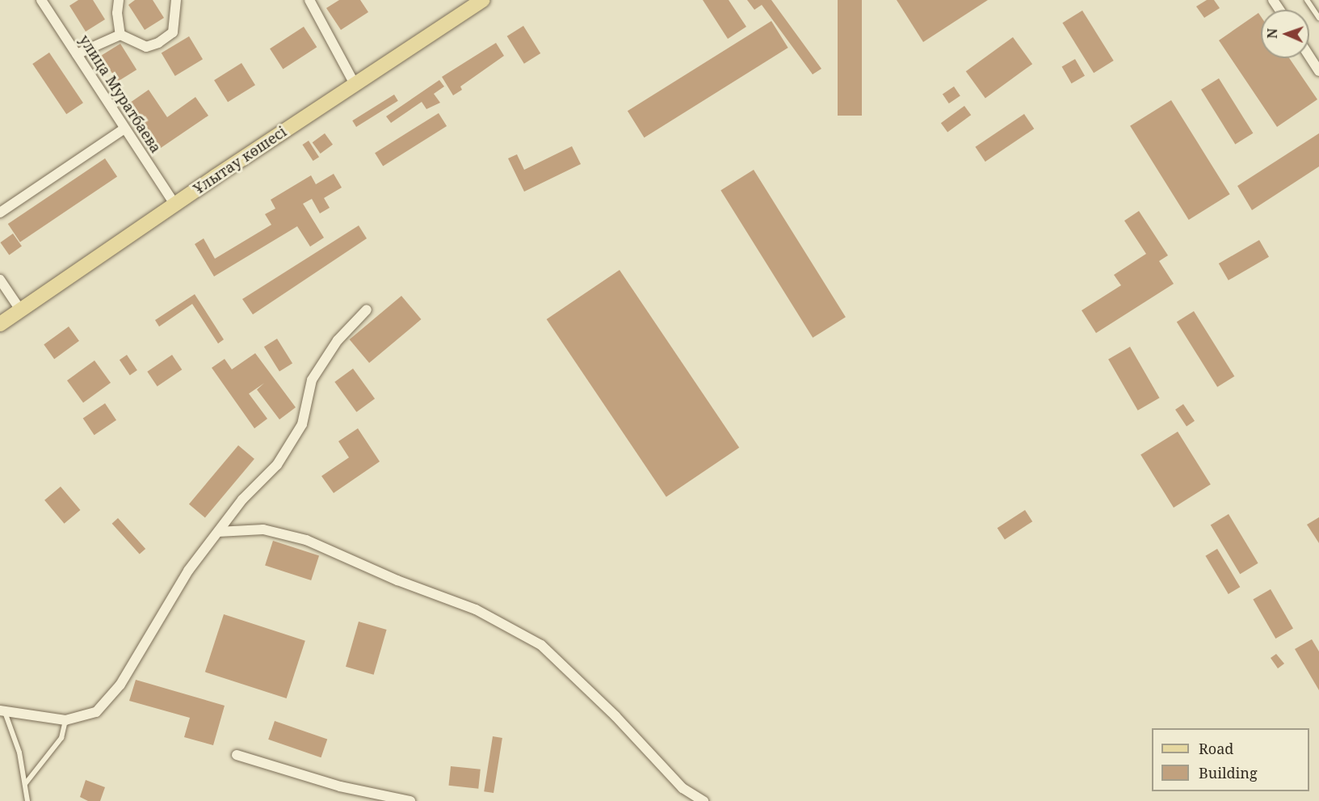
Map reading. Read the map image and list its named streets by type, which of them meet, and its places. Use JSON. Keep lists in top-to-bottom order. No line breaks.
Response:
{"streets":{"main road":["Ұлытау көшесі"],"street":["улица Муратбаева"]},"crossings":[["улица Муратбаева","Ұлытау көшесі"]],"legend":["Road","Building"],"north":"left"}
